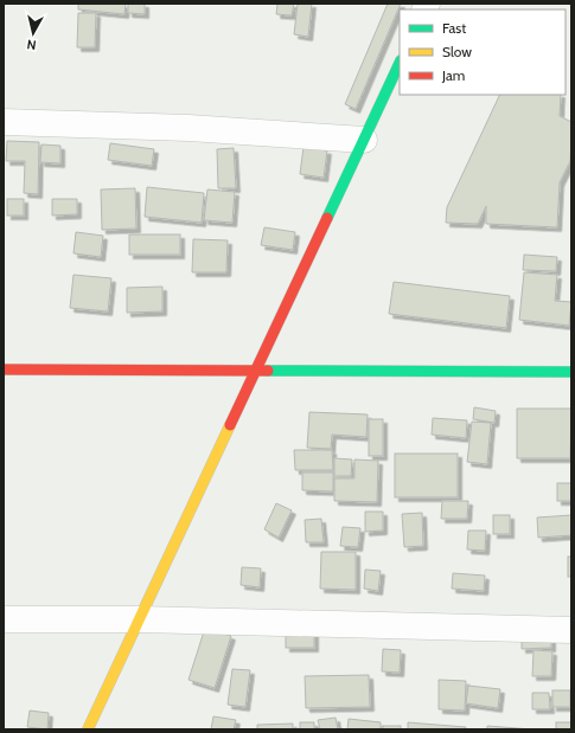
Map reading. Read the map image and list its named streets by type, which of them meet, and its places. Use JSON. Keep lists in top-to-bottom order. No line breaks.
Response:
{"legend":["Fast","Slow","Jam"],"north":"bottom"}
